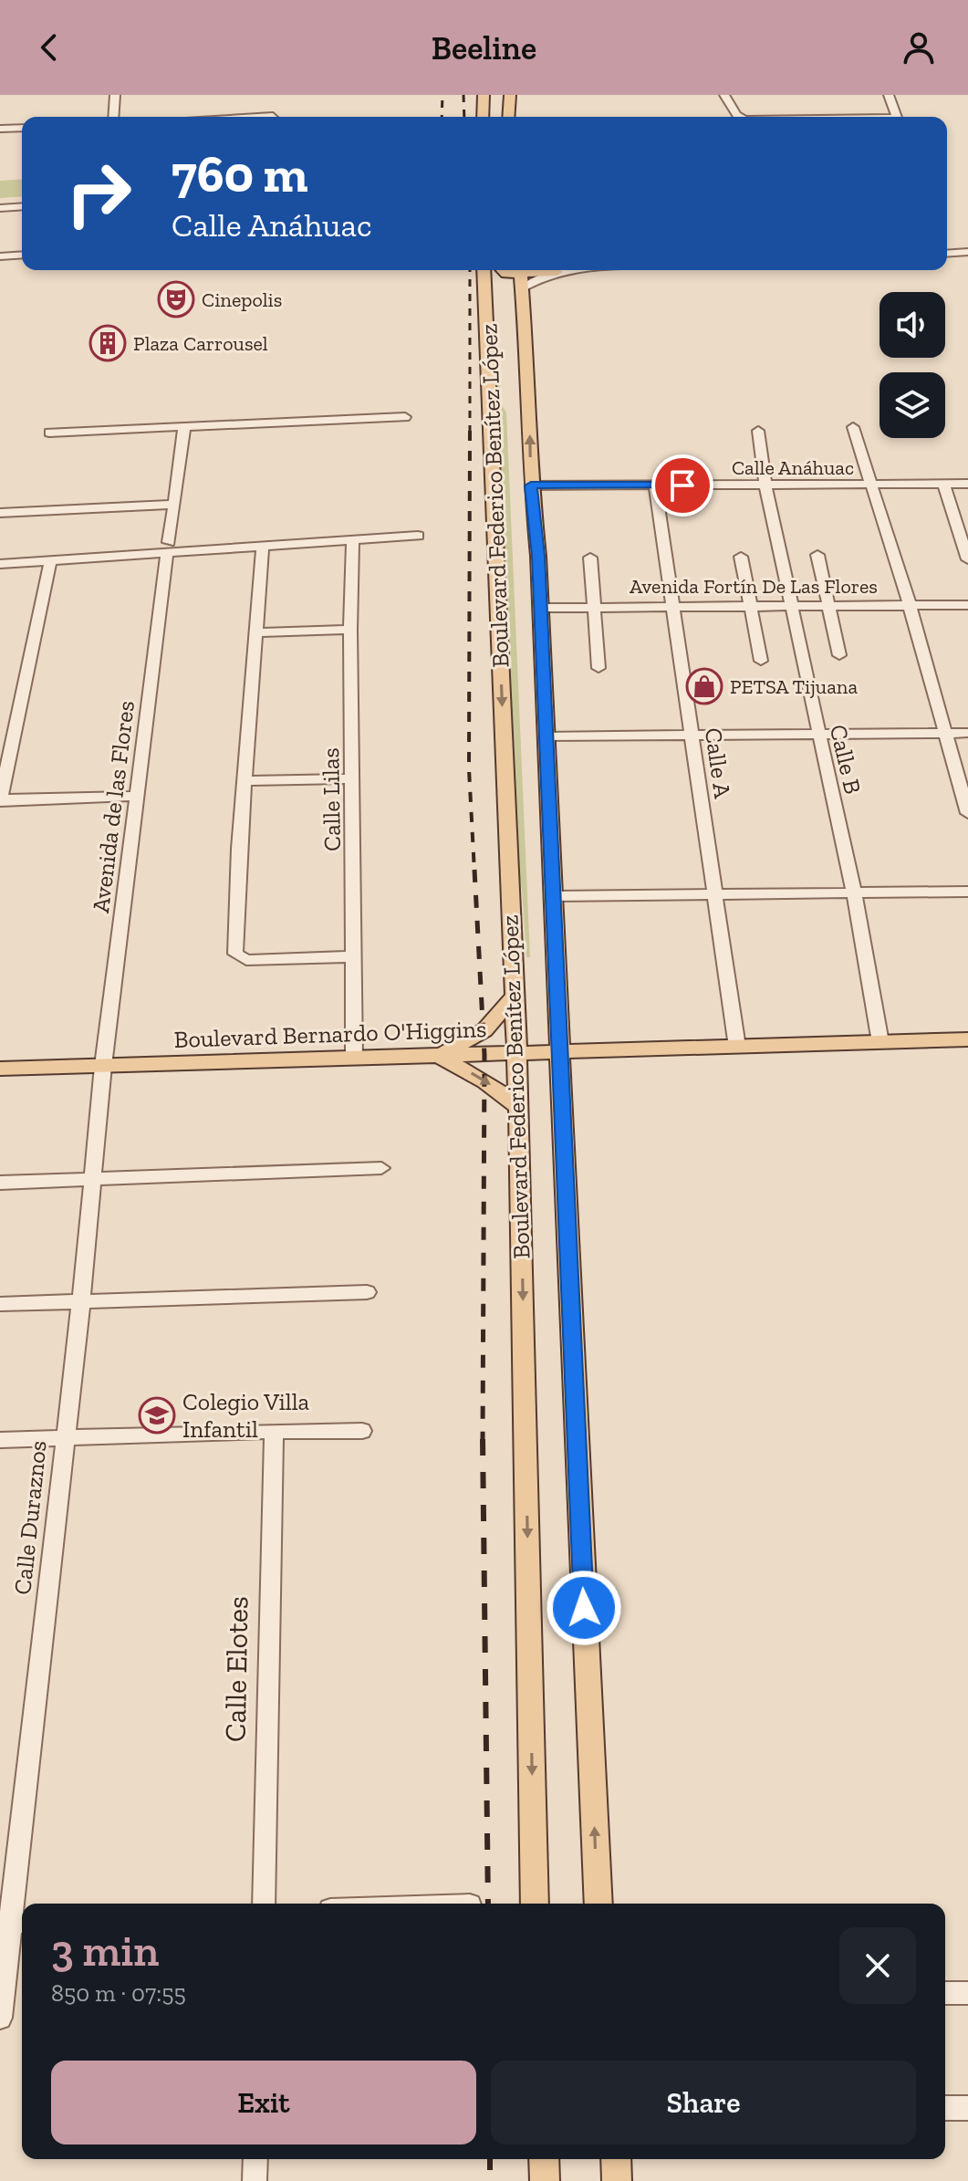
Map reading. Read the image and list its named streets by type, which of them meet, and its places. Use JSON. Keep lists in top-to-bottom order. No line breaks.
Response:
{"streets":{"main road":["Boulevard Federico Benítez López","Boulevard Bernardo O'Higgins"],"street":["Calle Anáhuac","Avenida Fortín De Las Flores","Calle B","Calle A","Calle Lilas","Avenida de las Flores","Calle Duraznos","Calle Elotes"]},"crossings":[["Calle Anáhuac","Boulevard Federico Benítez López"],["Calle Anáhuac","Calle B"],["Calle Anáhuac","Calle A"],["Boulevard Federico Benítez López","Avenida Fortín De Las Flores"],["Boulevard Federico Benítez López","Boulevard Bernardo O'Higgins"],["Avenida Fortín De Las Flores","Calle B"],["Avenida Fortín De Las Flores","Calle A"],["Calle B","Boulevard Bernardo O'Higgins"],["Calle A","Boulevard Bernardo O'Higgins"],["Calle Lilas","Boulevard Bernardo O'Higgins"],["Avenida de las Flores","Boulevard Bernardo O'Higgins"],["Avenida de las Flores","Calle Duraznos"],["Boulevard Bernardo O'Higgins","Calle Duraznos"]],"places":{"theatre":["Cinepolis"],"building":["Plaza Carrousel"],"shop":["PETSA Tijuana"],"school or university":["Colegio Villa Infantil"]},"page":{"header":"Beeline","turn":["760 m","Calle Anáhuac"],"heading":["3 min","850 m · 07:55"],"buttons":["Exit","Share"]}}
